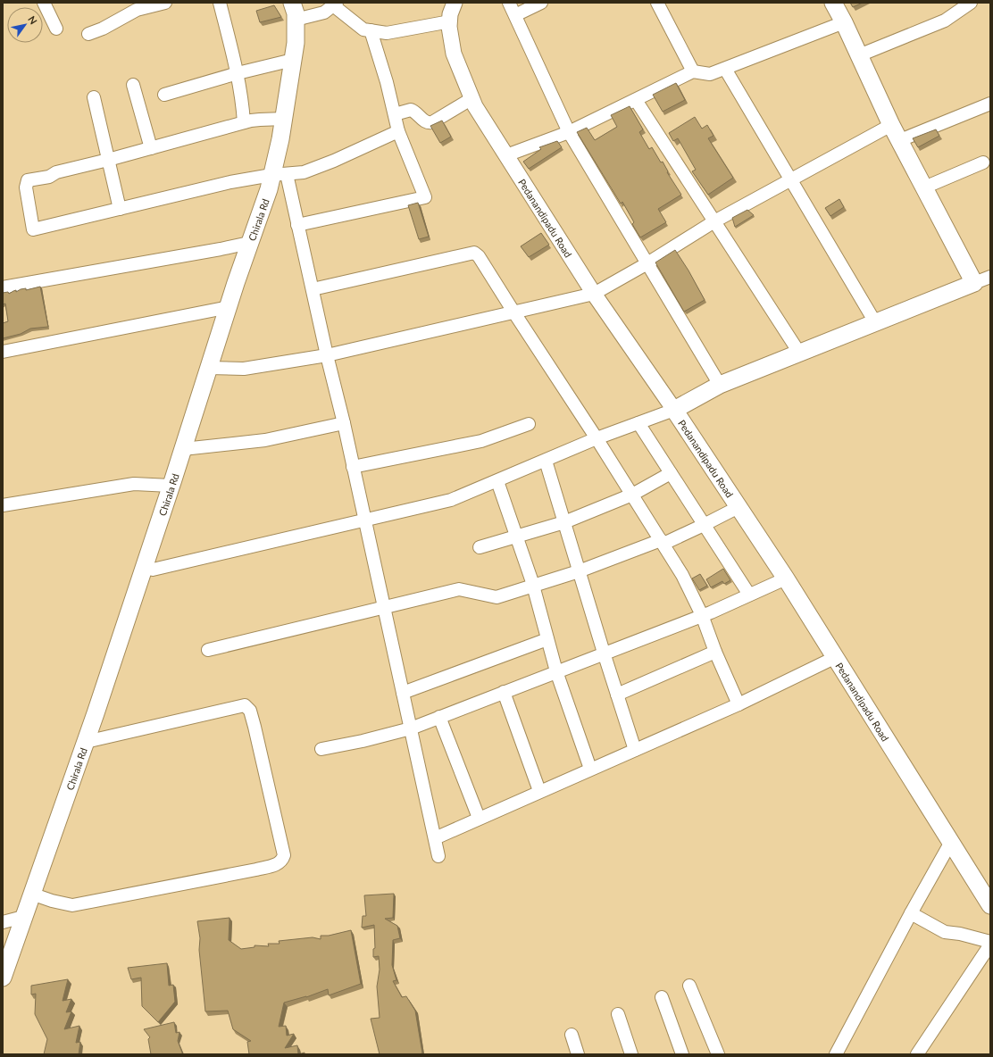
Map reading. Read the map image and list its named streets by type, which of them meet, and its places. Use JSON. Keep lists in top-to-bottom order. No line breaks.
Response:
{"streets":{"main road":["Pedanandipadu Road","Chirala Rd"]},"north":"top right"}
